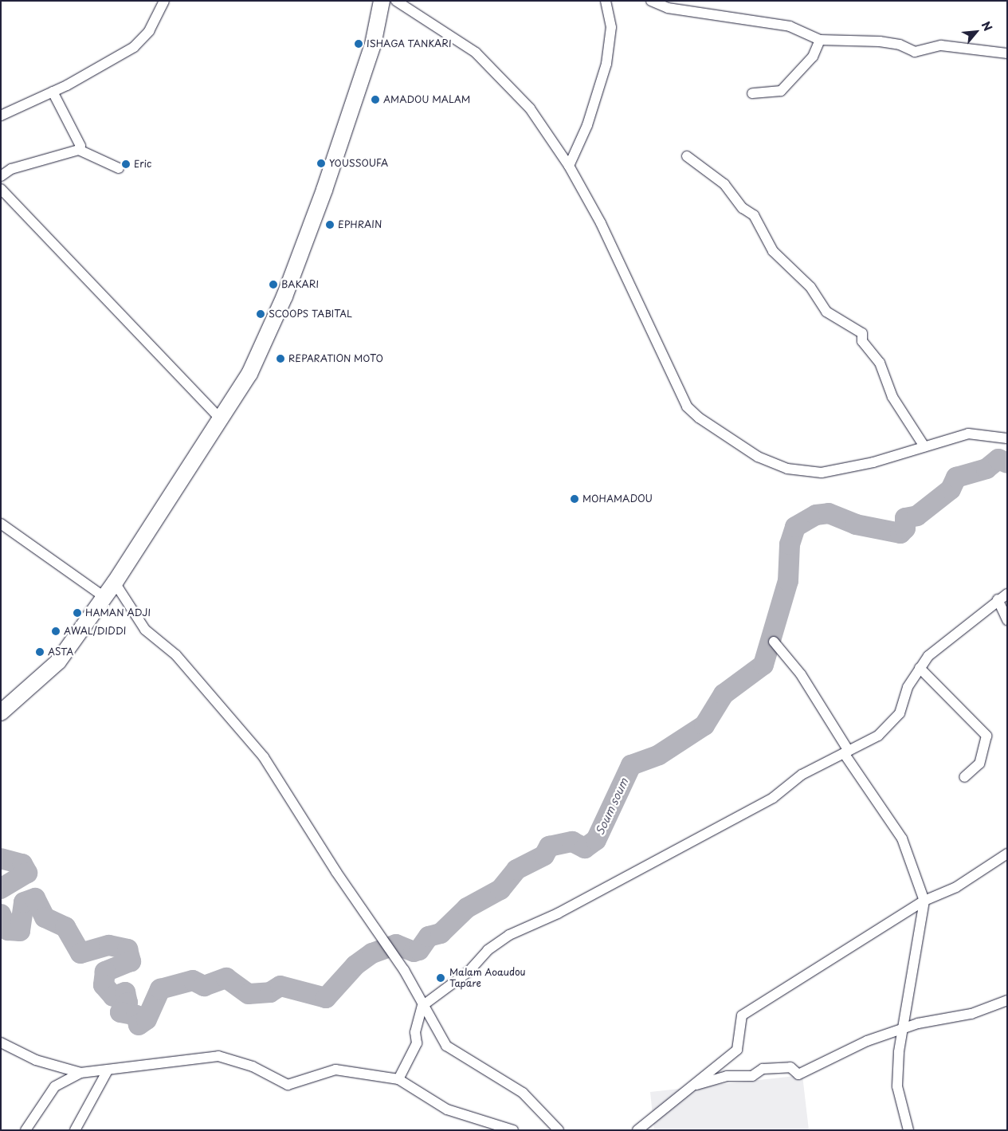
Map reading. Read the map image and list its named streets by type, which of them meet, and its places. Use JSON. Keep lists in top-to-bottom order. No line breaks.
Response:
{"water":["Soum soum"],"places":["ISHAGA TANKARI","AMADOU MALAM","YOUSSOUFA","Eric","EPHRAIN","BAKARI","SCOOPS TABITAL","REPARATION MOTO","MOHAMADOU","HAMAN ADJI","AWAL/DIDDI","ASTA","Malam Aoaudou Tapare"],"north":"top right"}
